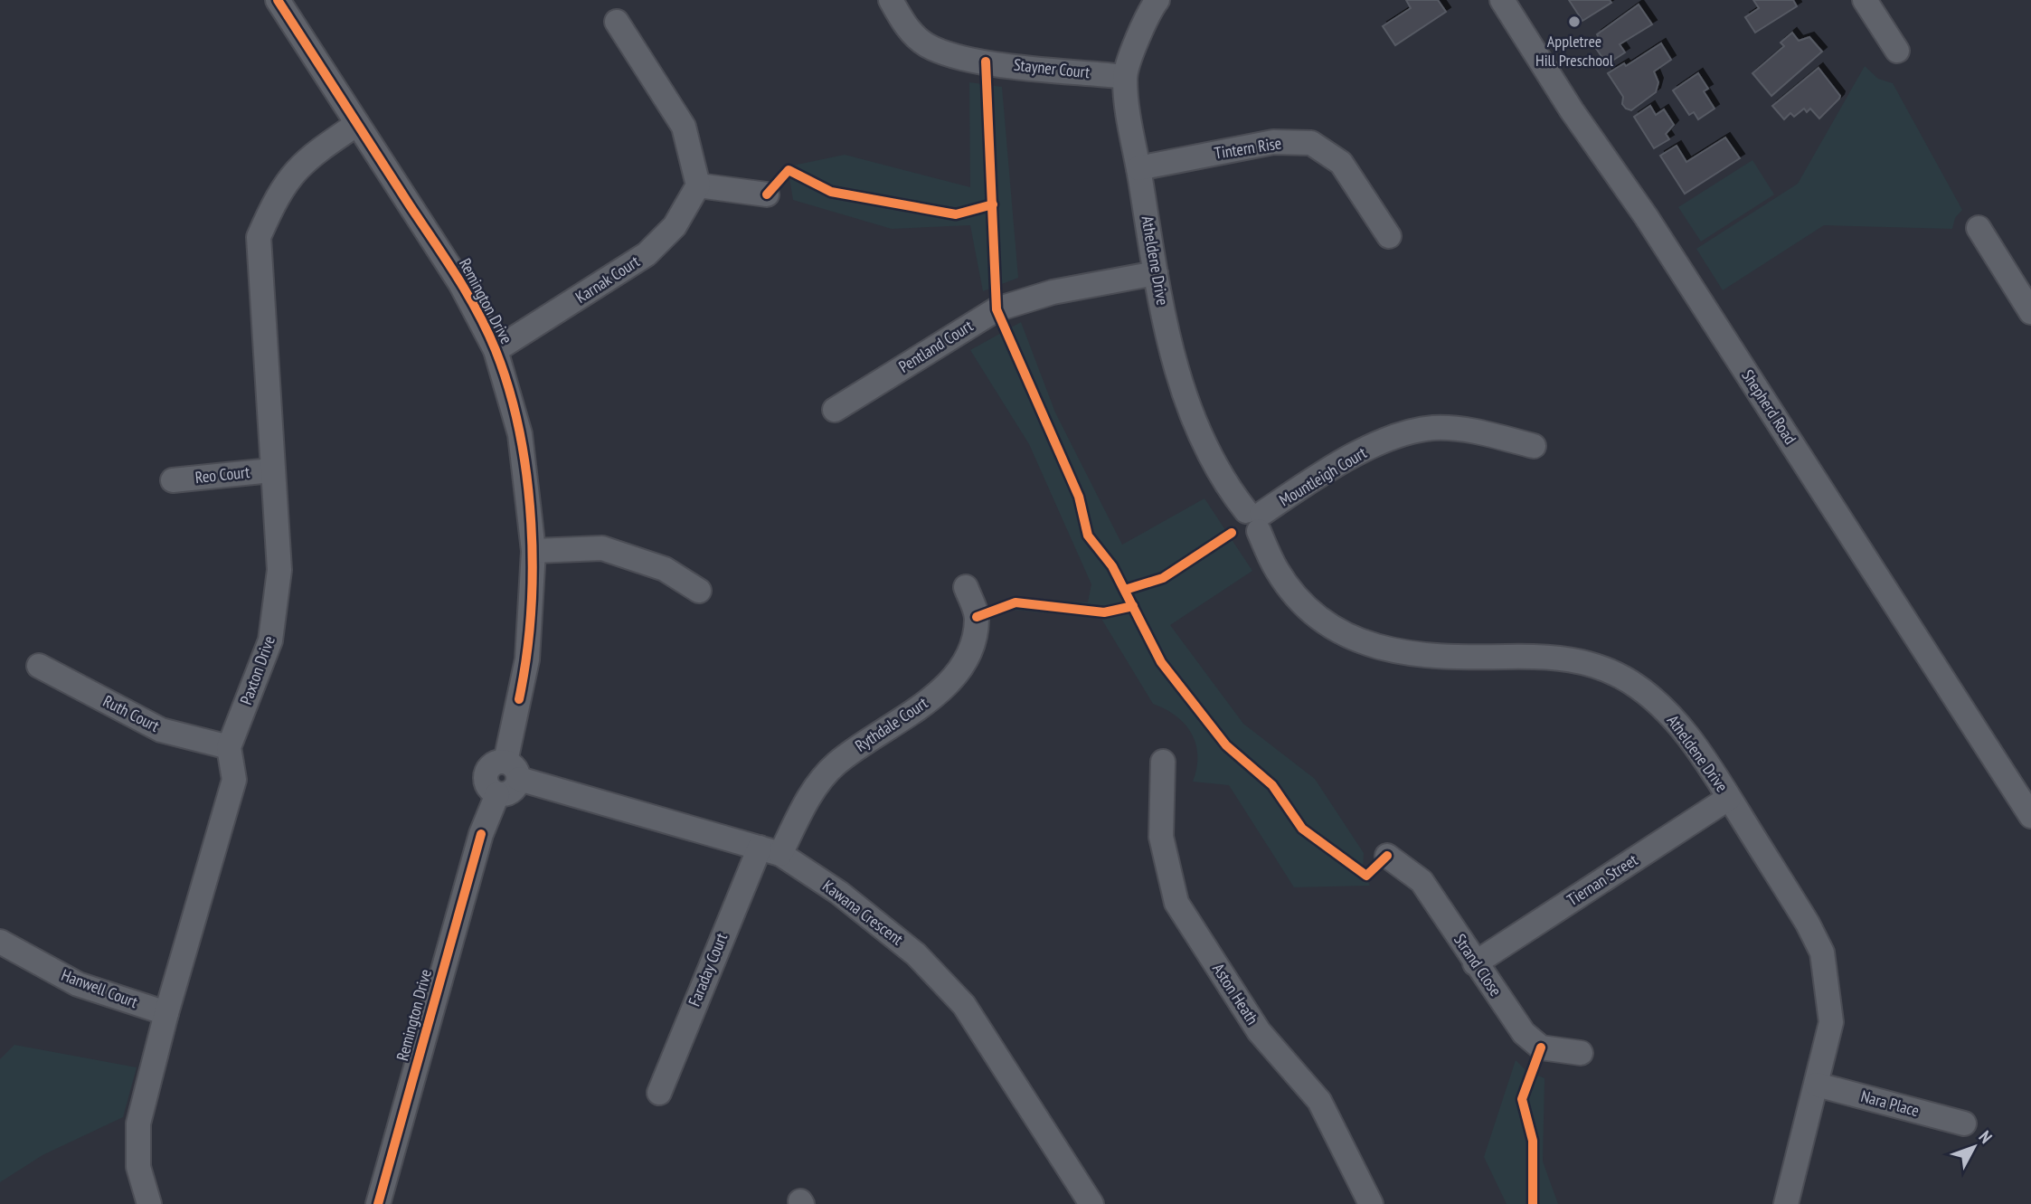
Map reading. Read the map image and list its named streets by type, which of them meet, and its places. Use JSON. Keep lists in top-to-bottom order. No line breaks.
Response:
{"streets":{"street":["Stayner Court","Tintern Rise","Atheldene Drive","Karnak Court","Remington Drive","Pentland Court","Shepherd Road","Reo Court","Mountleigh Court","Paxton Drive","Ruth Court","Rythdale Court","Tiernan Street","Kawana Crescent","Strand Close","Faraday Court","Hanwell Court","Aston Heath","Nara Place"]},"crossings":[["Stayner Court","Atheldene Drive"],["Tintern Rise","Atheldene Drive"],["Atheldene Drive","Pentland Court"],["Atheldene Drive","Mountleigh Court"],["Atheldene Drive","Tiernan Street"],["Atheldene Drive","Nara Place"],["Karnak Court","Remington Drive"],["Remington Drive","Paxton Drive"],["Remington Drive","Kawana Crescent"],["Reo Court","Paxton Drive"],["Paxton Drive","Ruth Court"],["Rythdale Court","Kawana Crescent"],["Rythdale Court","Faraday Court"],["Tiernan Street","Strand Close"],["Kawana Crescent","Faraday Court"]],"places":["Appletree Hill Preschool"],"north":"top right"}
